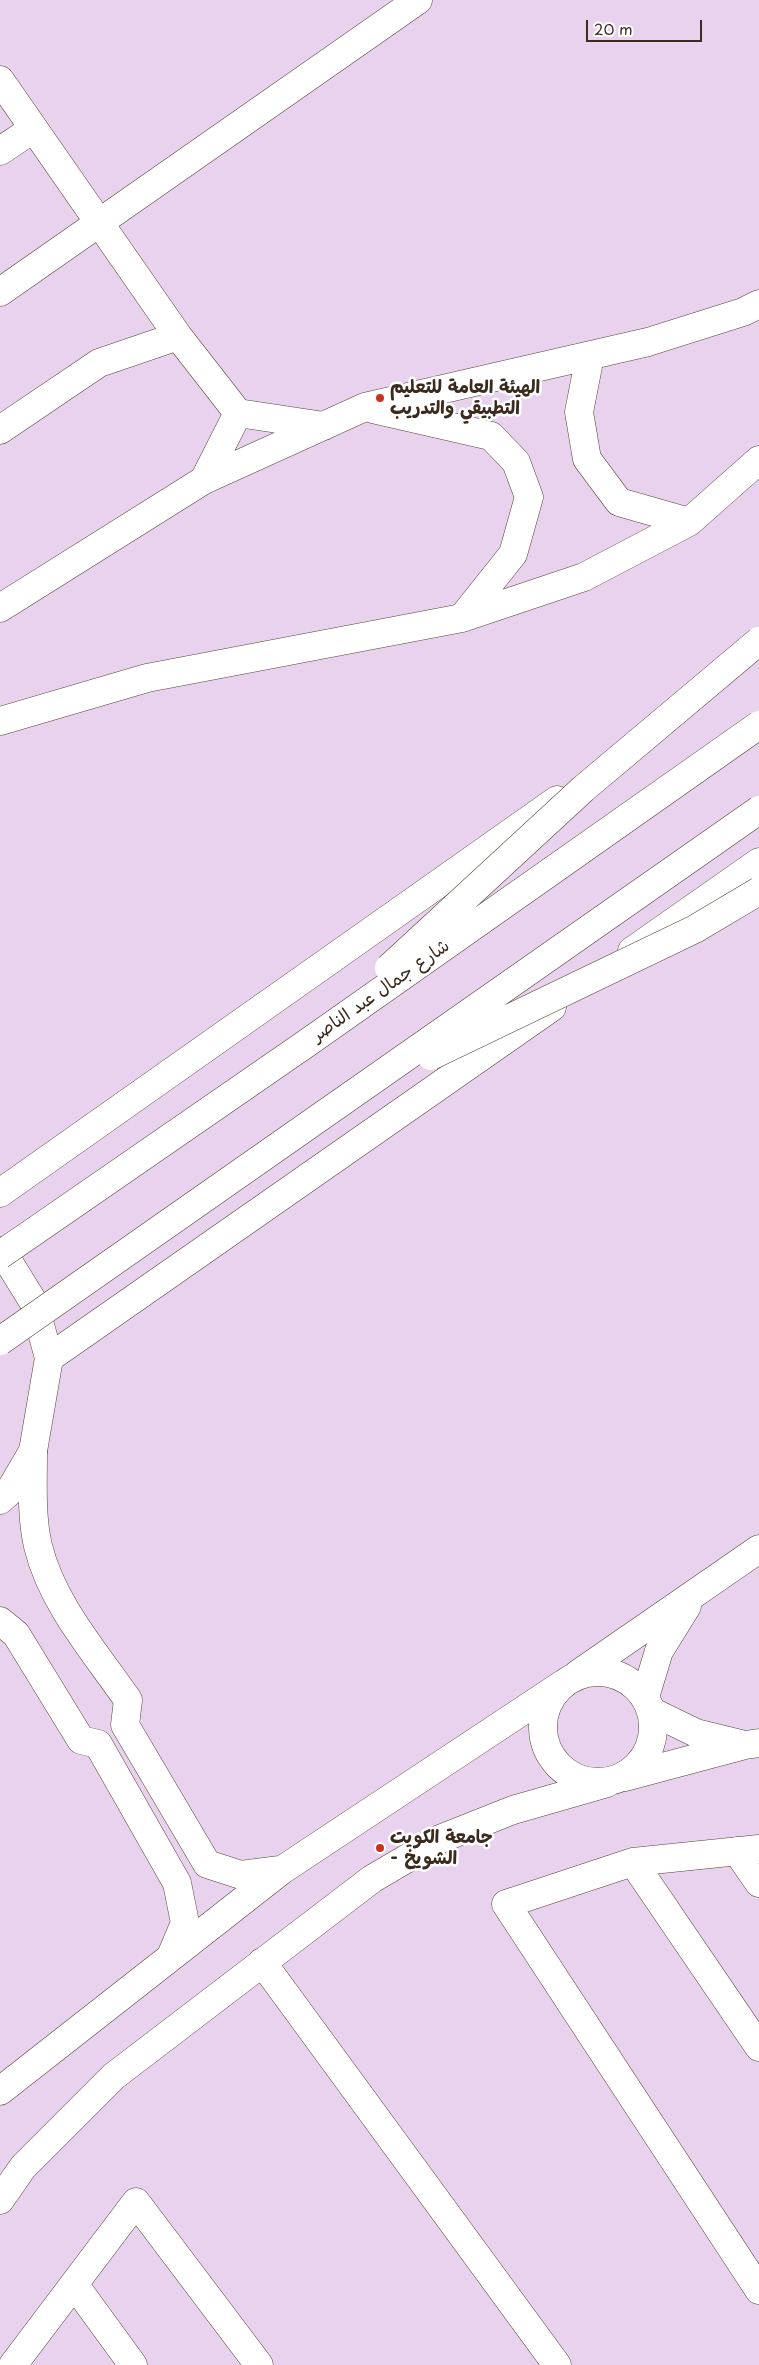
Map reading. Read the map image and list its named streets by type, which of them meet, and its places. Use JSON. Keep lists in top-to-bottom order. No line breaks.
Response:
{"streets":{"main road":["شارع جمال عبد الناصر"]},"places":["الهيئة العامة للتعليم التطبيقي والتدريب","جامعة الكويت - الشويخ"],"scale_bar":"20 m"}
